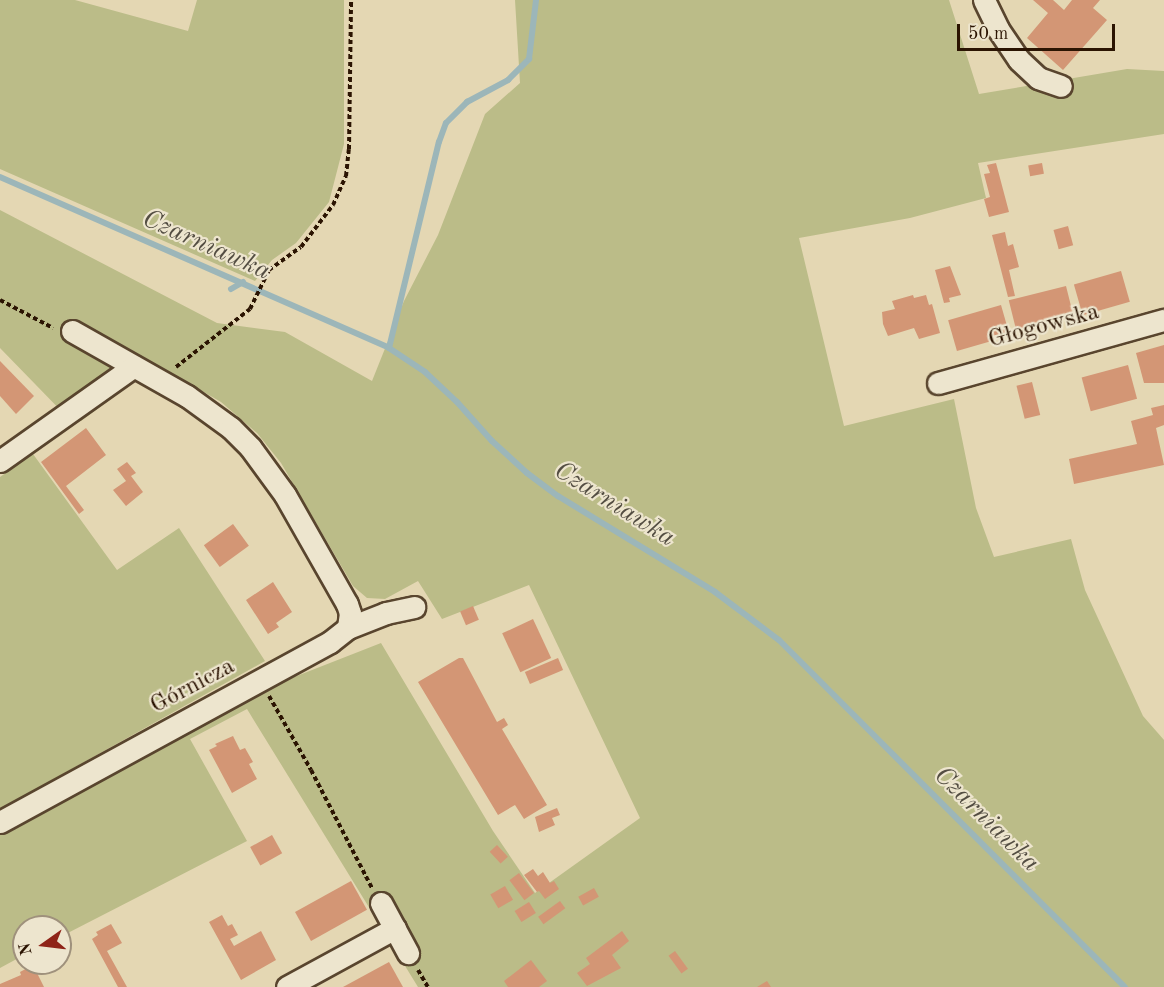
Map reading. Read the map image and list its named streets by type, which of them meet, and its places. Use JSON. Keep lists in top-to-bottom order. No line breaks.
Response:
{"streets":{"street":["Głogowska","Górnicza"]},"water":["Czarniawka"],"scale_bar":"50 m","north":"left"}
